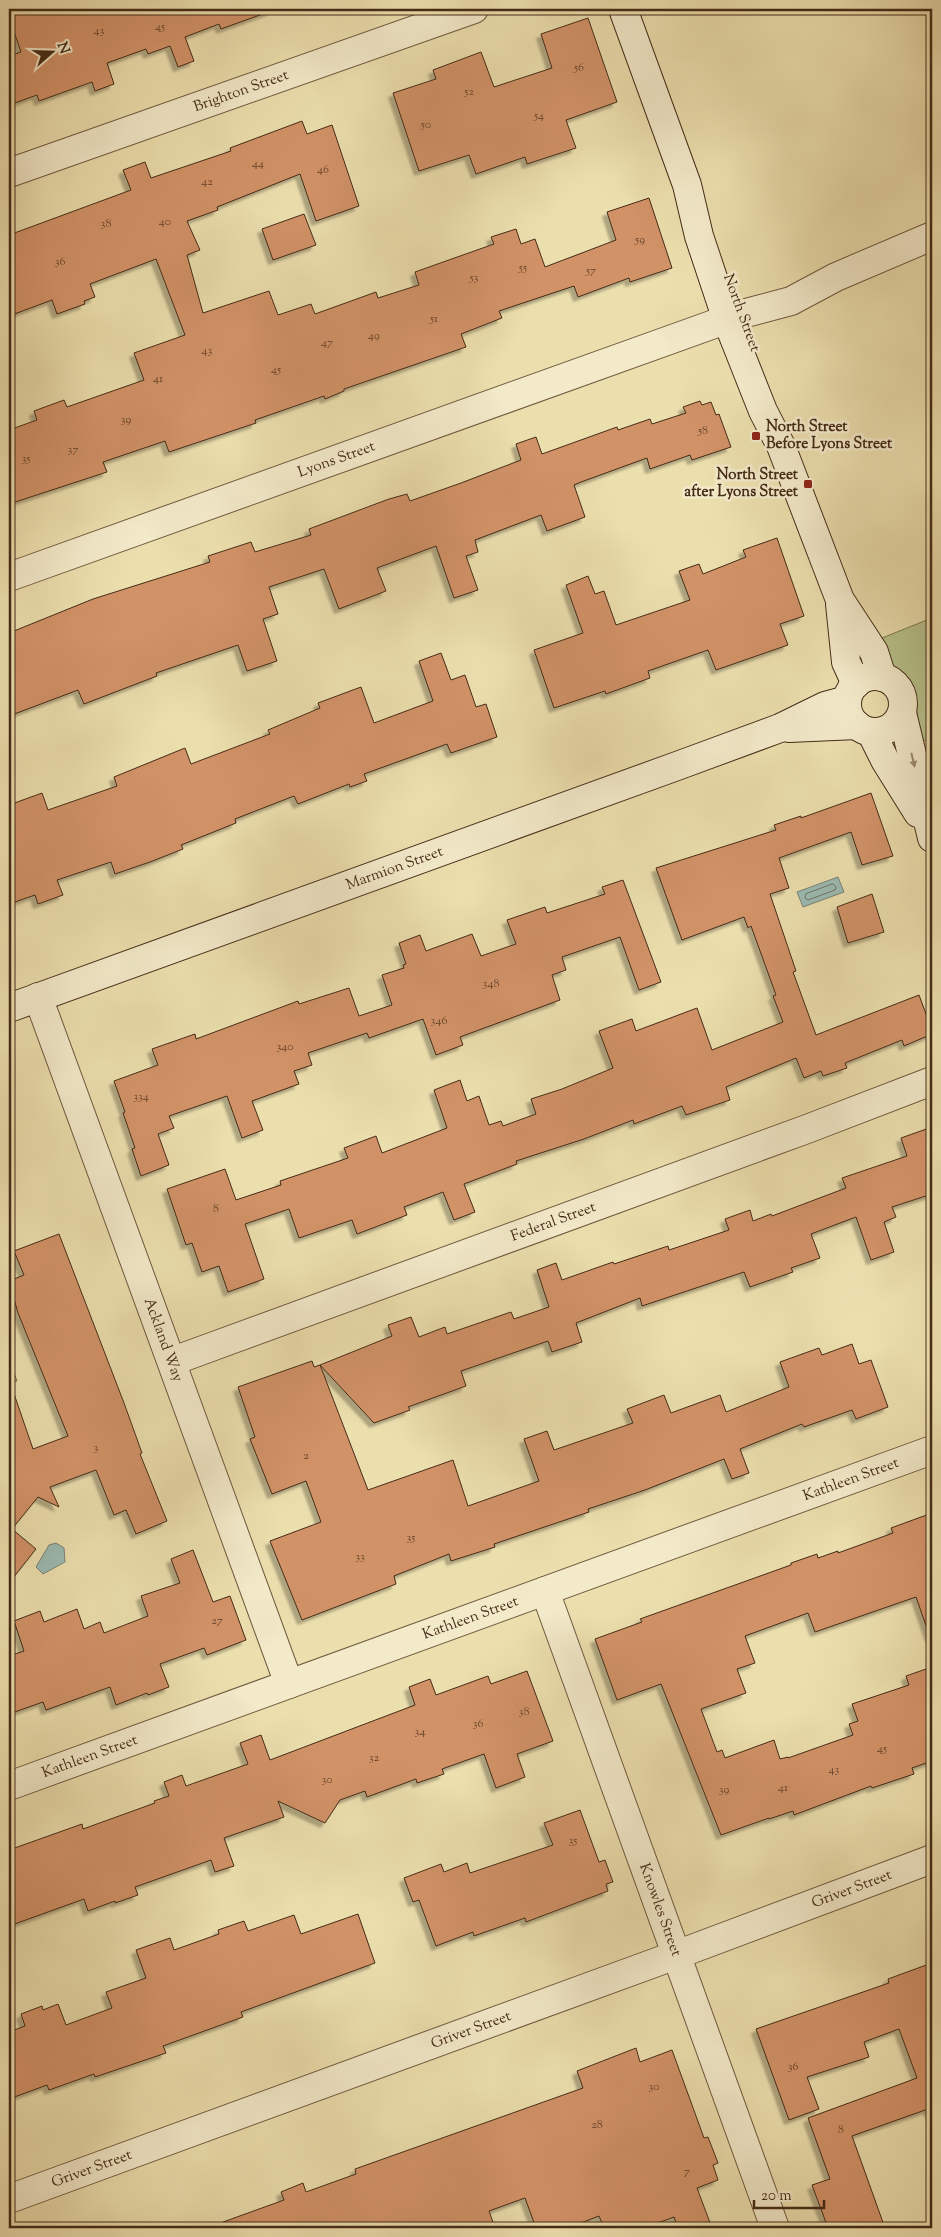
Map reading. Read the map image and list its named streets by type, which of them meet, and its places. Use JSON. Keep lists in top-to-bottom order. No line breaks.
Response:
{"streets":{"street":["Brighton Street","North Street","Lyons Street","Marmion Street","Federal Street","Ackland Way","Kathleen Street","Griver Street","Knowles Street"]},"crossings":[["North Street","Lyons Street"],["North Street","Marmion Street"],["Marmion Street","Ackland Way"],["Federal Street","Ackland Way"],["Ackland Way","Kathleen Street"],["Kathleen Street","Knowles Street"],["Griver Street","Knowles Street"]],"places":{"transit":["North Street Before Lyons Street","North Street after Lyons Street"]},"house_numbers":["45","43","56","52","54","50","44","46","42","40","38","59","36","55","57","53","51","49","47","43","45","41","39","58","37","35","348","346","340","334","8","3","2","35","33","27","38","36","34","45","32","43","30","41","39","35","36","30","28","8","7"],"scale_bar":"20 m","north":"right"}
